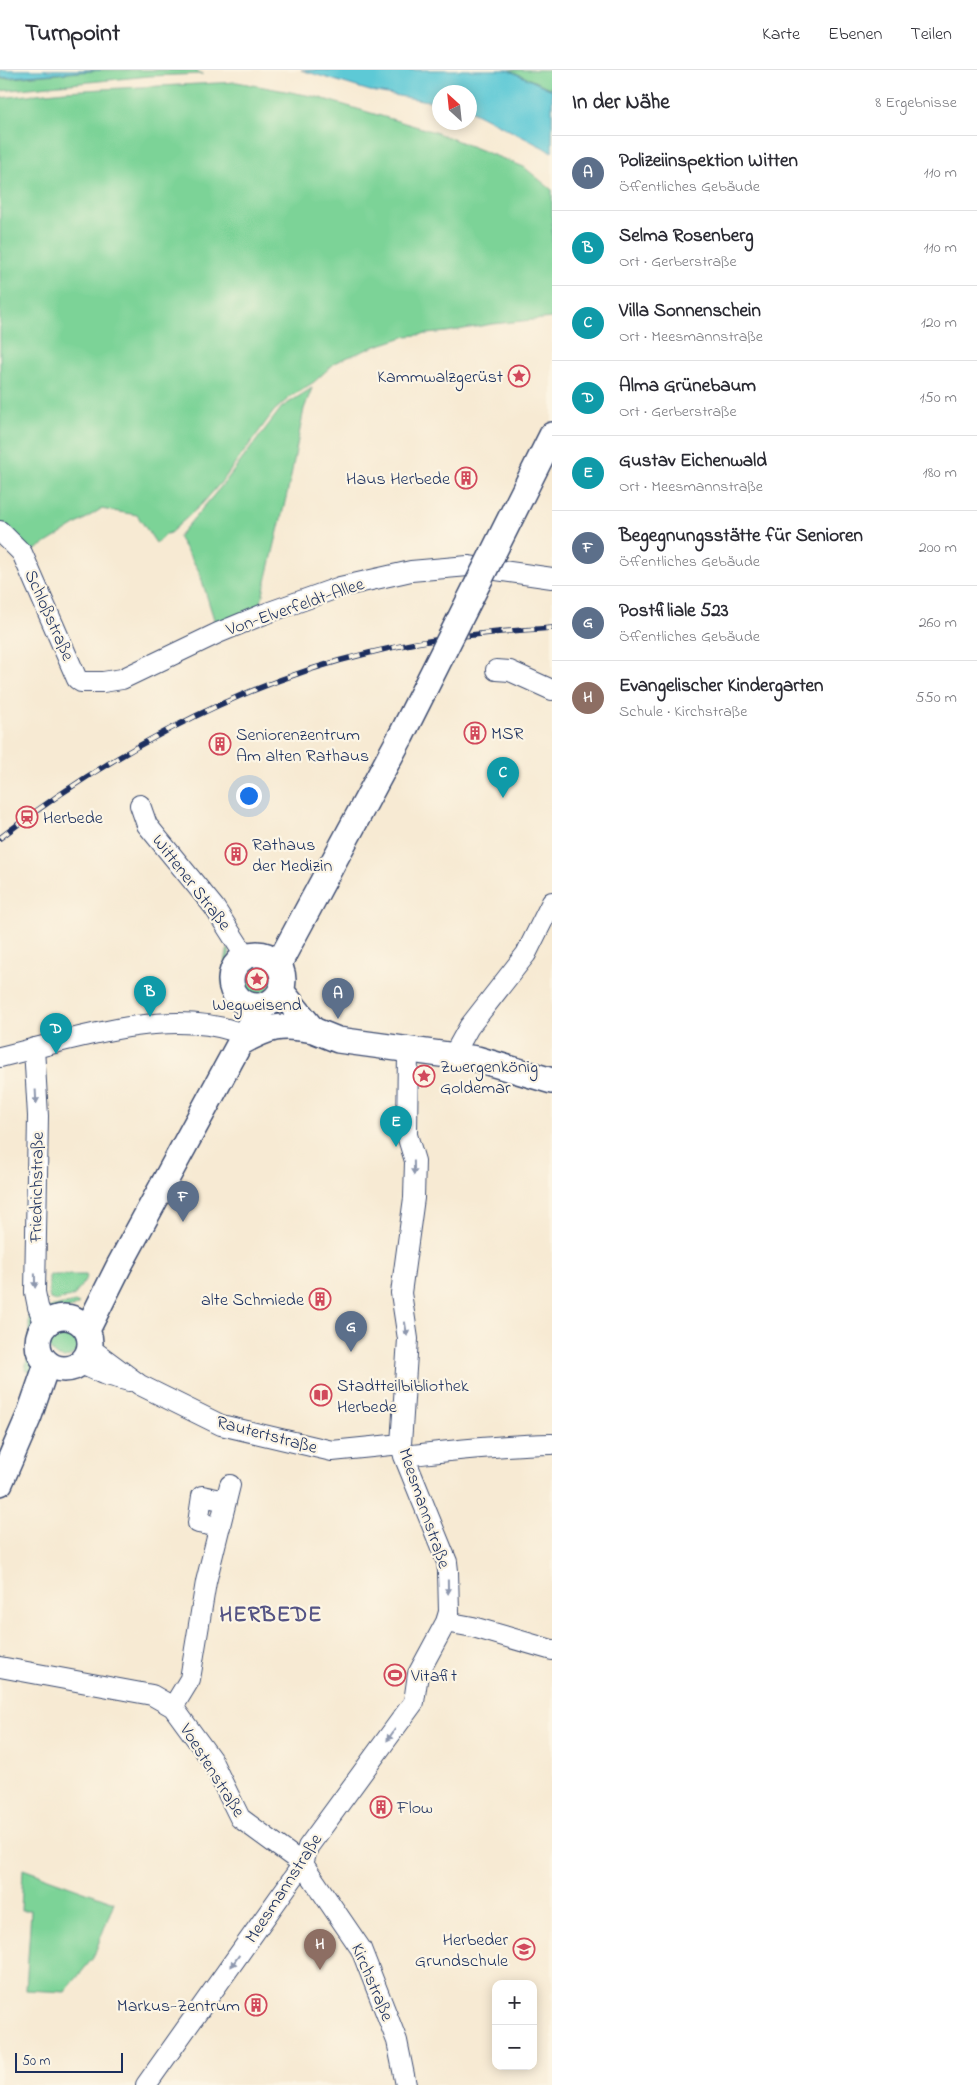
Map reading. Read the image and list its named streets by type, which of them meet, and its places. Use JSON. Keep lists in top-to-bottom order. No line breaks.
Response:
{"streets":{"street":["Von-Elverfeldt-Allee","Schloßstraße","Wittener Straße","Friedrichstraße","Rautertstraße","Meesmannstraße","Voestenstraße","Kirchstraße"]},"crossings":[["Von-Elverfeldt-Allee","Schloßstraße"],["Rautertstraße","Meesmannstraße"],["Meesmannstraße","Voestenstraße"],["Meesmannstraße","Kirchstraße"],["Voestenstraße","Kirchstraße"]],"one_way":["Friedrichstraße","Meesmannstraße"],"districts":["HERBEDE"],"places":{"place":["Kammwalzgerüst","Wegweisend","Zwergenkönig Goldemar"],"building":["Haus Herbede","MSR","Seniorenzentrum Am alten Rathaus","Rathaus der Medizin","alte Schmiede","Flow","Markus-Zentrum"],"station":["Herbede"],"library":["Stadtteilbibliothek Herbede"],"sports":["Vitafit"],"school or university":["Herbeder Grundschule"]},"scale_bar":"50 m","north":"top left","page":{"header":"Turnpoint","nav":["Karte","Ebenen","Teilen"],"heading":["In der Nähe","8 Ergebnisse"],"list":[{"mark":"A","name":"Polizeiinspektion Witten","note":"Öffentliches Gebäude","value":"110 m"},{"mark":"B","name":"Selma Rosenberg","note":"Ort · Gerberstraße","value":"110 m"},{"mark":"C","name":"Villa Sonnenschein","note":"Ort · Meesmannstraße","value":"120 m"},{"mark":"D","name":"Alma Grünebaum","note":"Ort · Gerberstraße","value":"150 m"},{"mark":"E","name":"Gustav Eichenwald","note":"Ort · Meesmannstraße","value":"180 m"},{"mark":"F","name":"Begegnungsstätte für Senioren","note":"Öffentliches Gebäude","value":"200 m"},{"mark":"G","name":"Postfiliale 523","note":"Öffentliches Gebäude","value":"260 m"},{"mark":"H","name":"Evangelischer Kindergarten","note":"Schule · Kirchstraße","value":"550 m"}],"pins":["C","B","A","D","E","F","G","H"],"map_buttons":["+","−"],"scale":"50 m"}}
